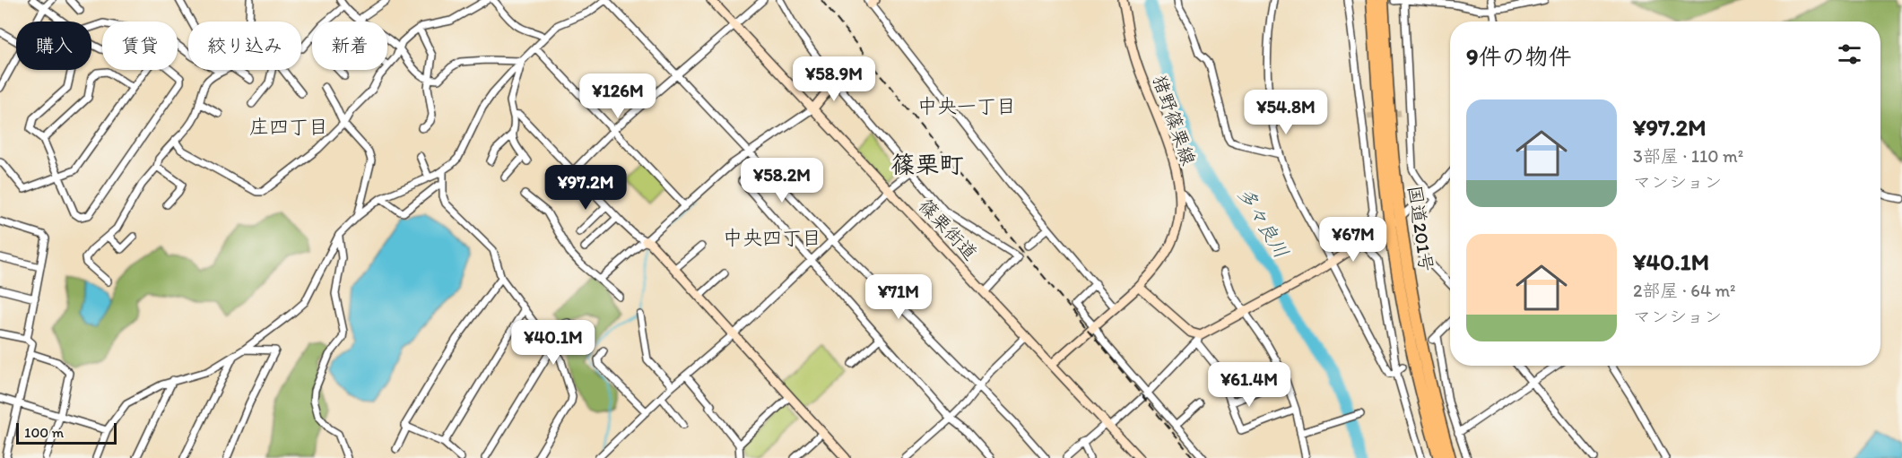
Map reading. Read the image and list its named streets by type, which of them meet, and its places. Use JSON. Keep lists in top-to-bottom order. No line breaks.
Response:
{"streets":{"highway":["国道201号"],"main road":["猪野篠栗線","篠栗街道"]},"crossings":[["猪野篠栗線","篠栗街道"]],"districts":["中央一丁目","庄四丁目","篠栗町","中央四丁目"],"water":["多々良川"],"scale_bar":"100 m","page":{"chip":["購入","賃貸","絞り込み","新着"],"heading":"9件の物件","price":["¥58.9M","¥126M","¥54.8M","¥58.2M","¥97.2M","¥67M","¥71M","¥40.1M","¥61.4M"],"list":[{"name":"¥97.2M","note":"3部屋 · 110 m² · マンション"},{"name":"¥40.1M","note":"2部屋 · 64 m² · マンション"}],"scale":"100 m"}}
